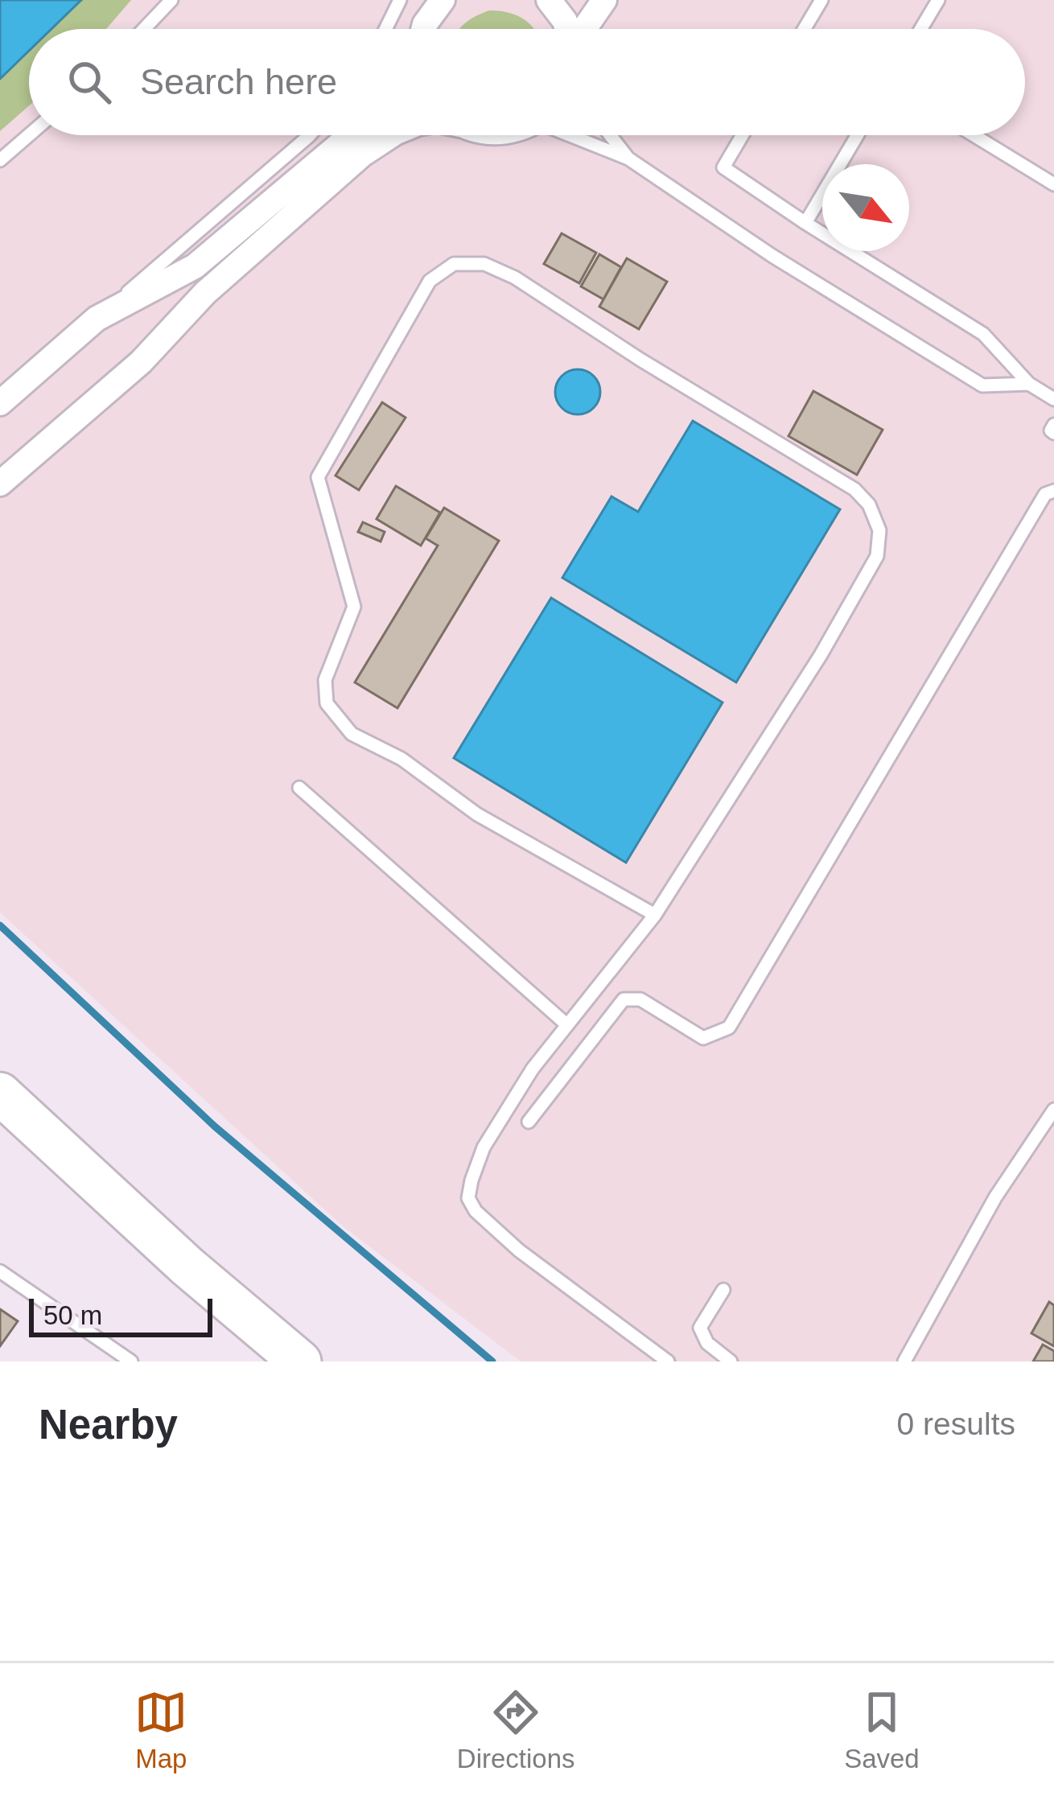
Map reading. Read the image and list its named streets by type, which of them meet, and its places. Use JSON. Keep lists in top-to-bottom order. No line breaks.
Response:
{"scale_bar":"50 m","north":"bottom right","page":{"search":"Search here","scale":"50 m","heading":["Nearby","0 results"],"nav":["Map","Directions","Saved"]}}
